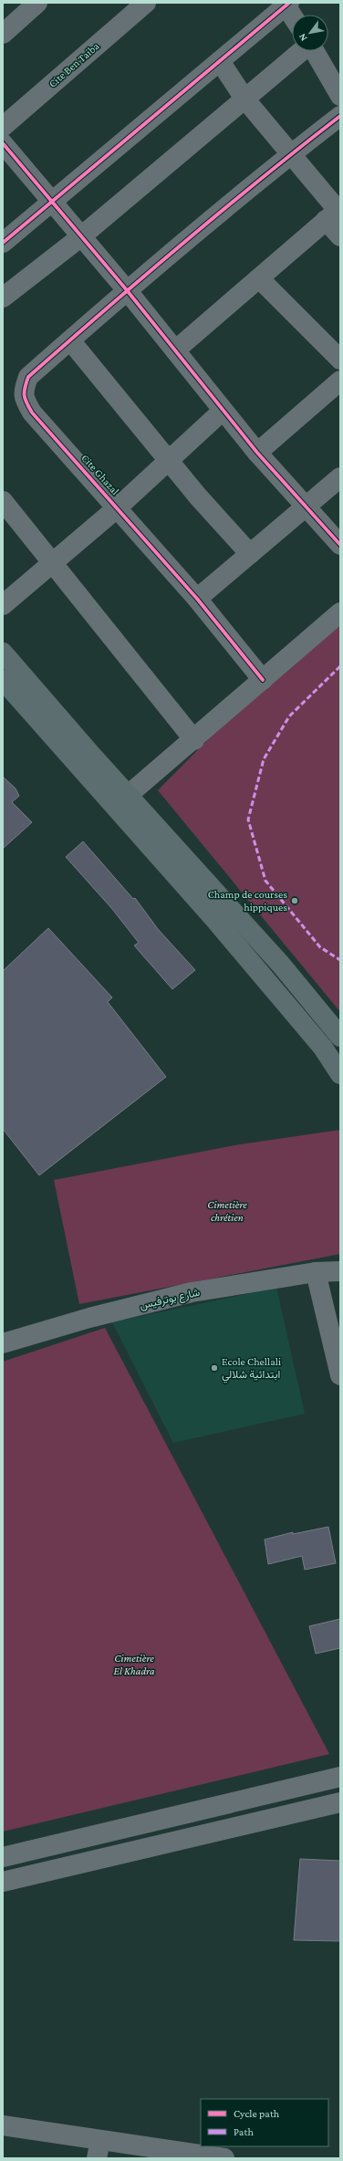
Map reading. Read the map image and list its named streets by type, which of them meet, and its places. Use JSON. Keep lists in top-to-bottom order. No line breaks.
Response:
{"streets":{"street":["Cite Ben Taiba","Cite Ghazal","شارع بوترفيس"]},"parks":["Cimetière chrétien","Cimetière El Khadra"],"places":["Champ de courses hippiques","Ecole Chellali ابتدائية شلالي"],"legend":["Cycle path","Path"],"north":"bottom left"}
